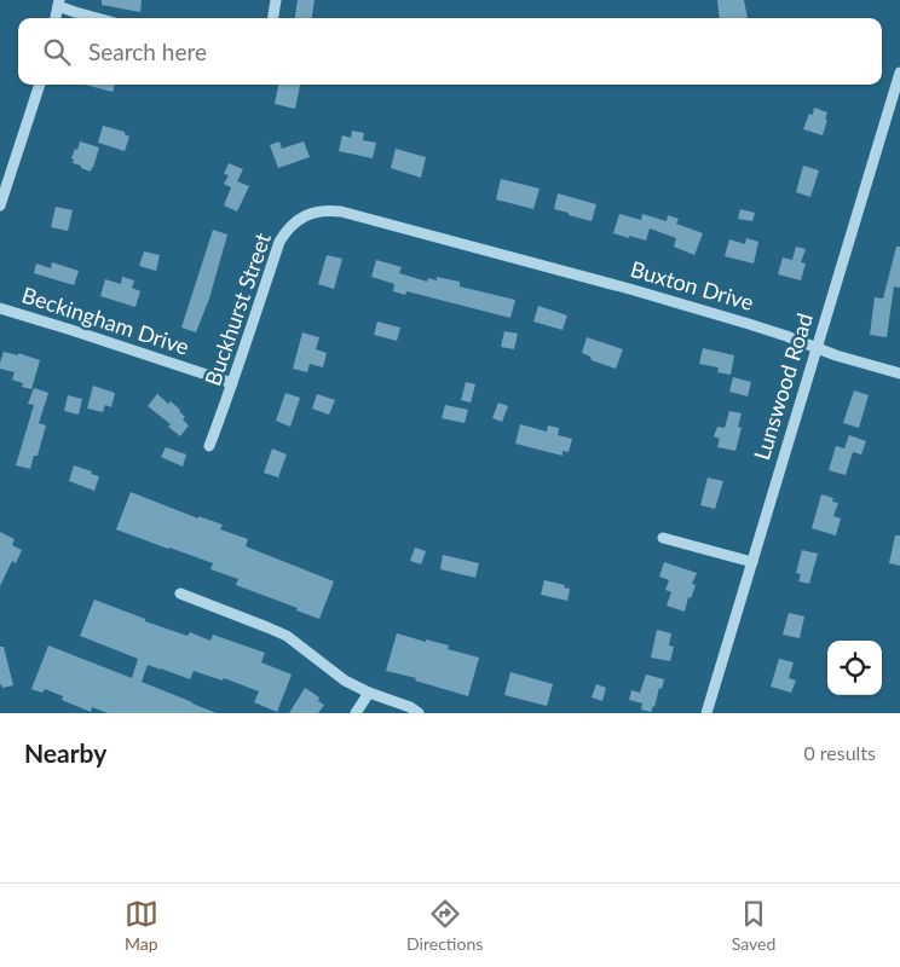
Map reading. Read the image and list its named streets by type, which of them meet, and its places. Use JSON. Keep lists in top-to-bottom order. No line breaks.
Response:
{"streets":{"street":["Buxton Drive","Buckhurst Street","Beckingham Drive","Lunswood Road"]},"crossings":[["Buxton Drive","Buckhurst Street"],["Buxton Drive","Lunswood Road"],["Buckhurst Street","Beckingham Drive"]],"page":{"search":"Search here","heading":["Nearby","0 results"],"nav":["Map","Directions","Saved"]}}
